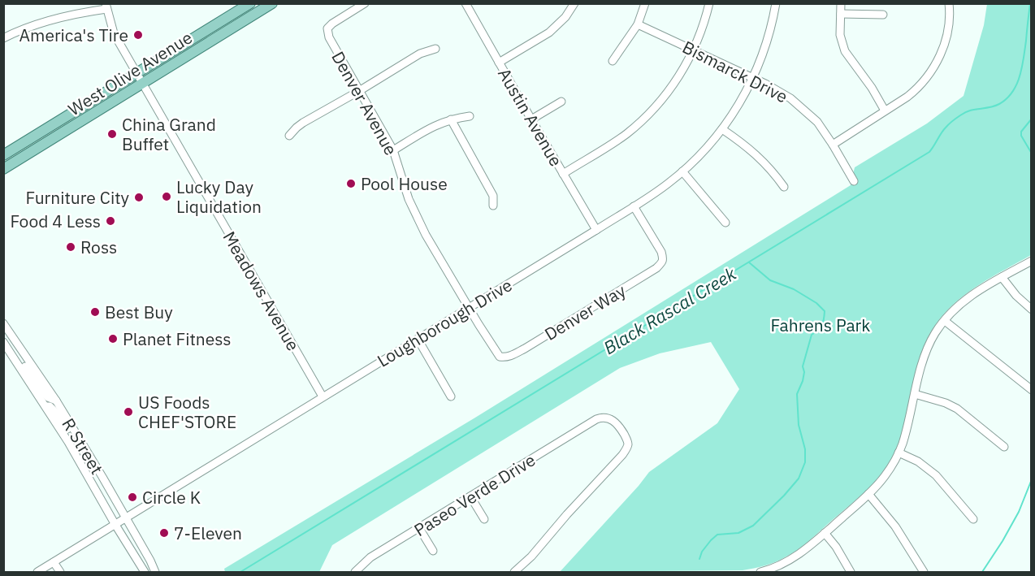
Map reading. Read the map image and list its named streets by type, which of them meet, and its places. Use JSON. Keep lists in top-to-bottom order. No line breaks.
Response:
{"streets":{"main road":["West Olive Avenue"],"street":["Bismarck Drive","Denver Avenue","Austin Avenue","Meadows Avenue","Denver Way","Loughborough Drive","R Street","Paseo Verde Drive"]},"crossings":[["Bismarck Drive","Loughborough Drive"],["West Olive Avenue","Meadows Avenue"],["Denver Avenue","Denver Way"],["Denver Avenue","Loughborough Drive"],["Austin Avenue","Loughborough Drive"],["Meadows Avenue","Loughborough Drive"],["Denver Way","Loughborough Drive"],["Loughborough Drive","R Street"]],"water":["Black Rascal Creek"],"parks":["Fahrens Park"],"places":["America's Tire","China Grand Buffet","Pool House","Lucky Day Liquidation","Furniture City","Food 4 Less","Ross","Best Buy","Planet Fitness","US Foods CHEF'STORE","Circle K","7-Eleven"]}
